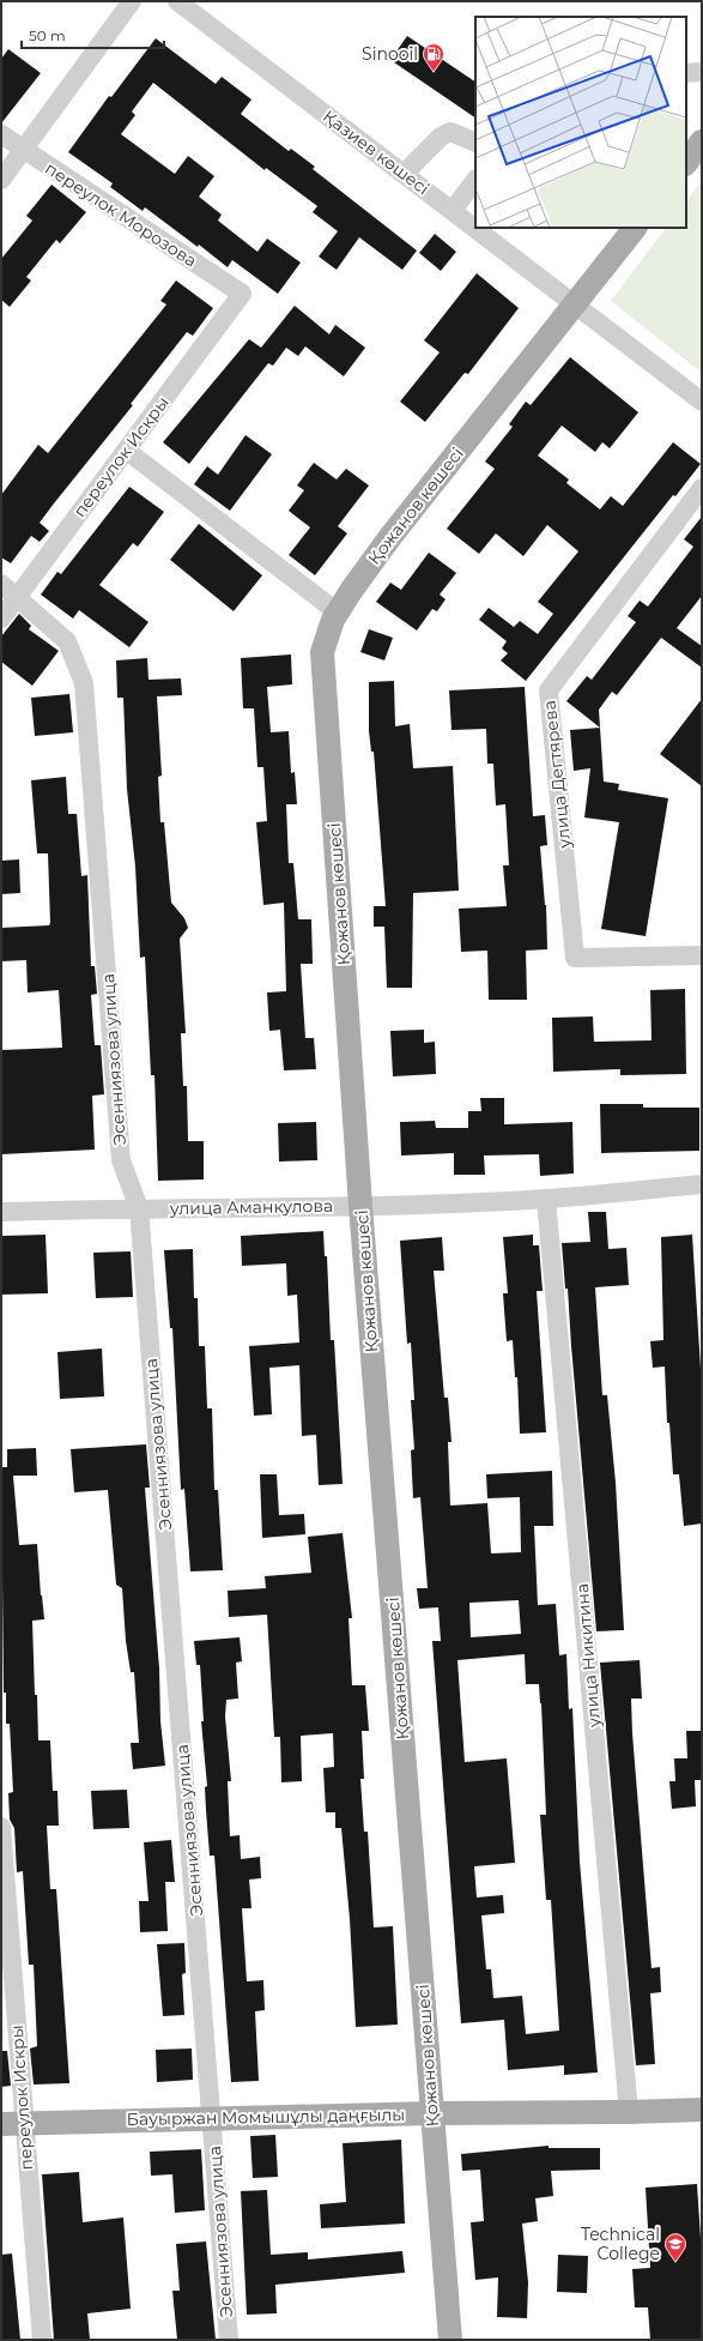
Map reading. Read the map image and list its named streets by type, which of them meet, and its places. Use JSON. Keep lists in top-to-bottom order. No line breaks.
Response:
{"streets":{"main road":["Қожанов көшесі","Бауыржан Момышұлы даңғылы"],"street":["Қазиев көшесі","переулок Морозова","переулок Искры","улица Дегтярева","Эсенниязова улица","улица Аманкулова","улица Никитина"]},"crossings":[["Қазиев көшесі","Қожанов көшесі"],["переулок Морозова","переулок Искры"],["переулок Искры","Эсенниязова улица"],["переулок Искры","Бауыржан Момышұлы даңғылы"],["Қожанов көшесі","улица Аманкулова"],["Қожанов көшесі","Бауыржан Момышұлы даңғылы"],["Эсенниязова улица","улица Аманкулова"],["Эсенниязова улица","Бауыржан Момышұлы даңғылы"],["улица Аманкулова","улица Никитина"],["улица Никитина","Бауыржан Момышұлы даңғылы"]],"places":{"fuel station":["Sinooil"],"school or university":["Technical College"]},"scale_bar":"50 m"}
